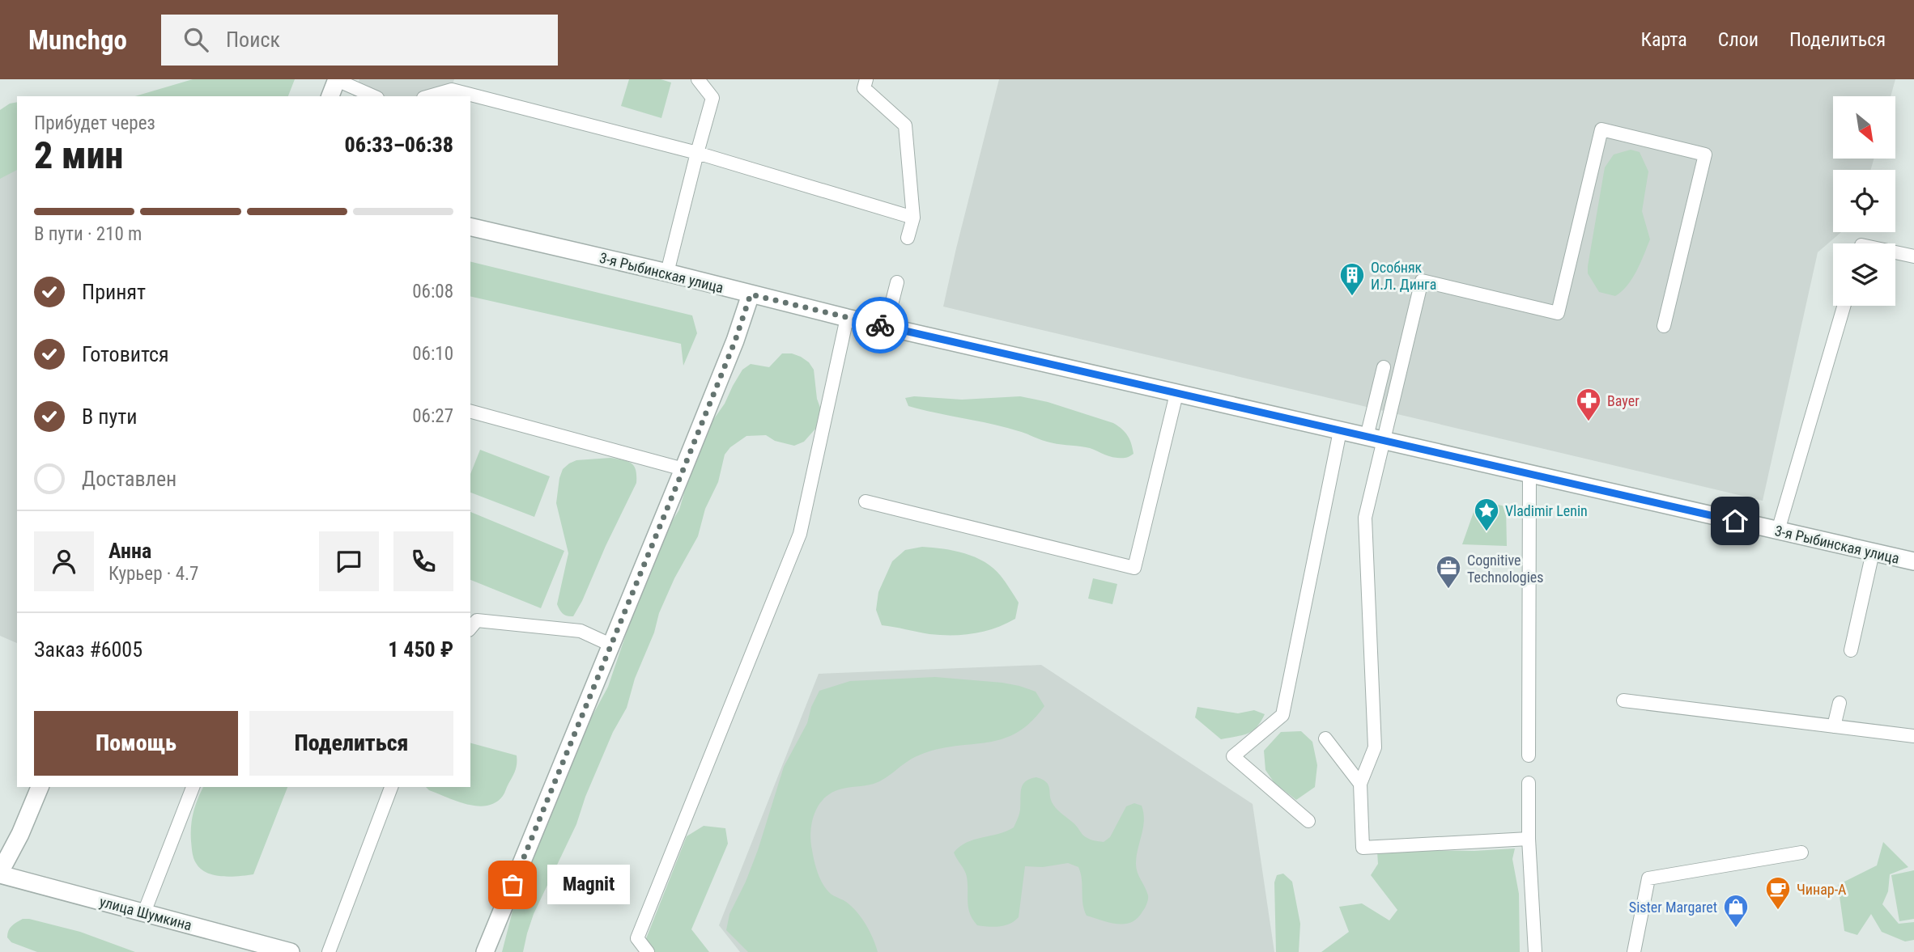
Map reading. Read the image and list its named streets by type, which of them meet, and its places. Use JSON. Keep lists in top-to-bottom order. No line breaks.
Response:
{"streets":{"street":["3-я Рыбинская улица","улица Шумкина"]},"places":{"building":["Особняк И.Л. Динга"],"pharmacy":["Bayer"],"place":["Vladimir Lenin"],"office":["Cognitive Technologies"],"other":["Magnit"],"cafe":["Чинар-А"],"shop":["Sister Margaret"]},"north":"bottom right","page":{"header":"Munchgo","search":"Поиск","nav":["Карта","Слои","Поделиться"],"heading":["2 мин","Прибудет через","06:33–06:38"],"panel":["Анна","Курьер · 4.7","Заказ #6005","1 450 ₽"],"bar":"В пути · 210 m","list":[["Принят","06:08"],["Готовится","06:10"],["В пути","06:27"],"Доставлен"],"buttons":["Помощь","Поделиться"],"bubble":"Magnit"}}
